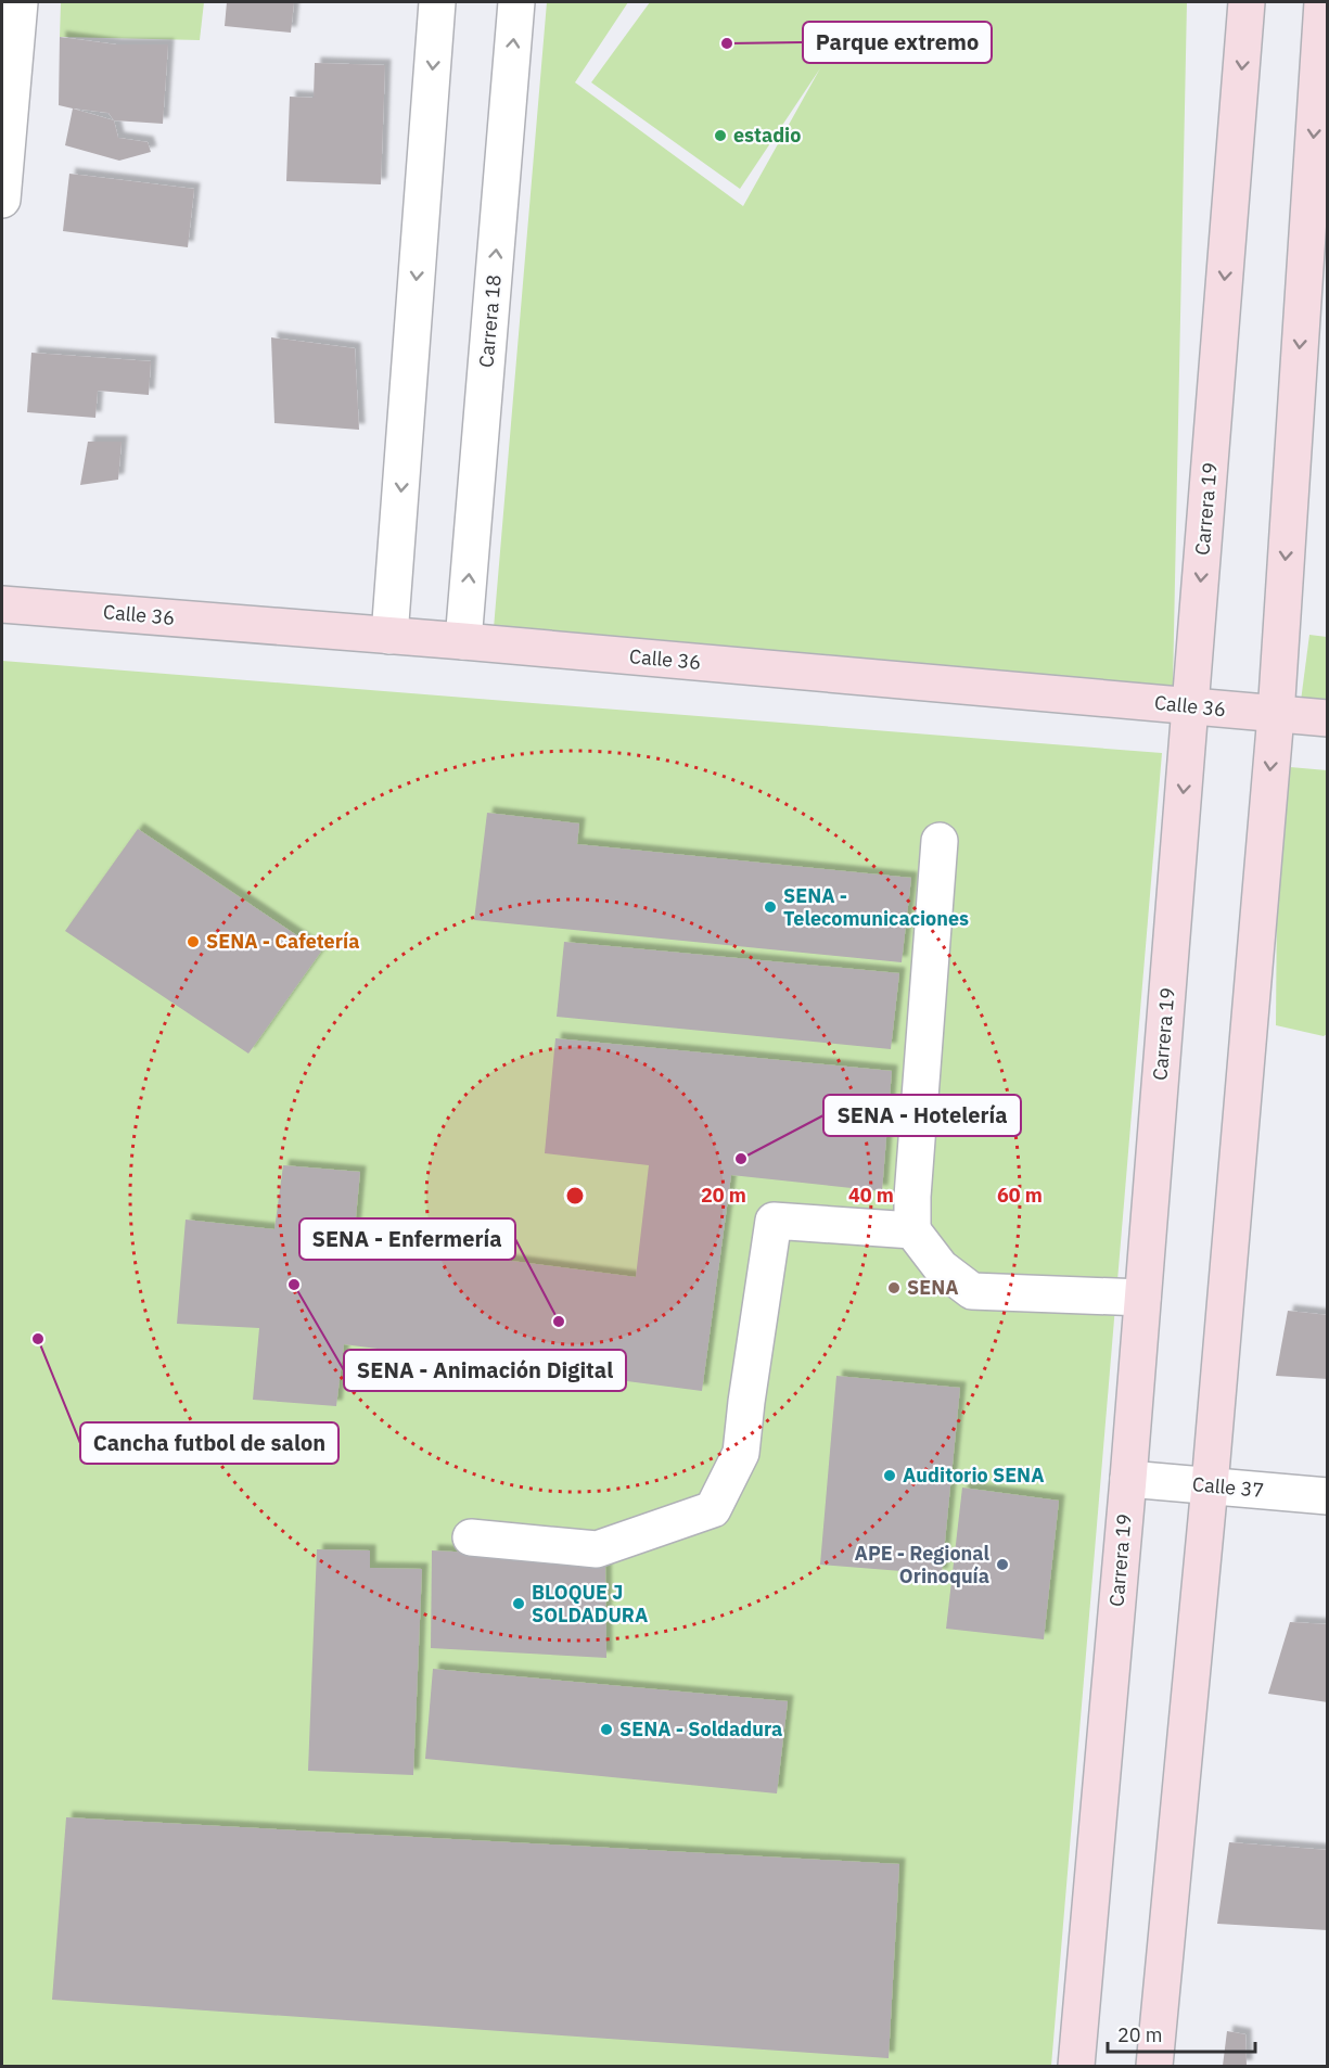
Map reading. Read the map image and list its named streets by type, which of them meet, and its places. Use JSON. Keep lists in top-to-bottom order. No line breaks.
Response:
{"streets":{"main road":["Carrera 19","Calle 36"],"street":["Carrera 18","Calle 37"]},"crossings":[["Carrera 18","Calle 36"],["Carrera 19","Calle 36"],["Carrera 19","Calle 37"]],"places":["Parque extremo","estadio","SENA - Telecomunicaciones","SENA - Cafetería","SENA - Hotelería","SENA - Animación Digital","SENA","SENA - Enfermería","Cancha futbol de salon","Auditorio SENA","APE - Regional Orinoquía","BLOQUE J SOLDADURA","SENA - Soldadura"],"scale_bar":"20 m","rings":["20 m","40 m","60 m"]}
